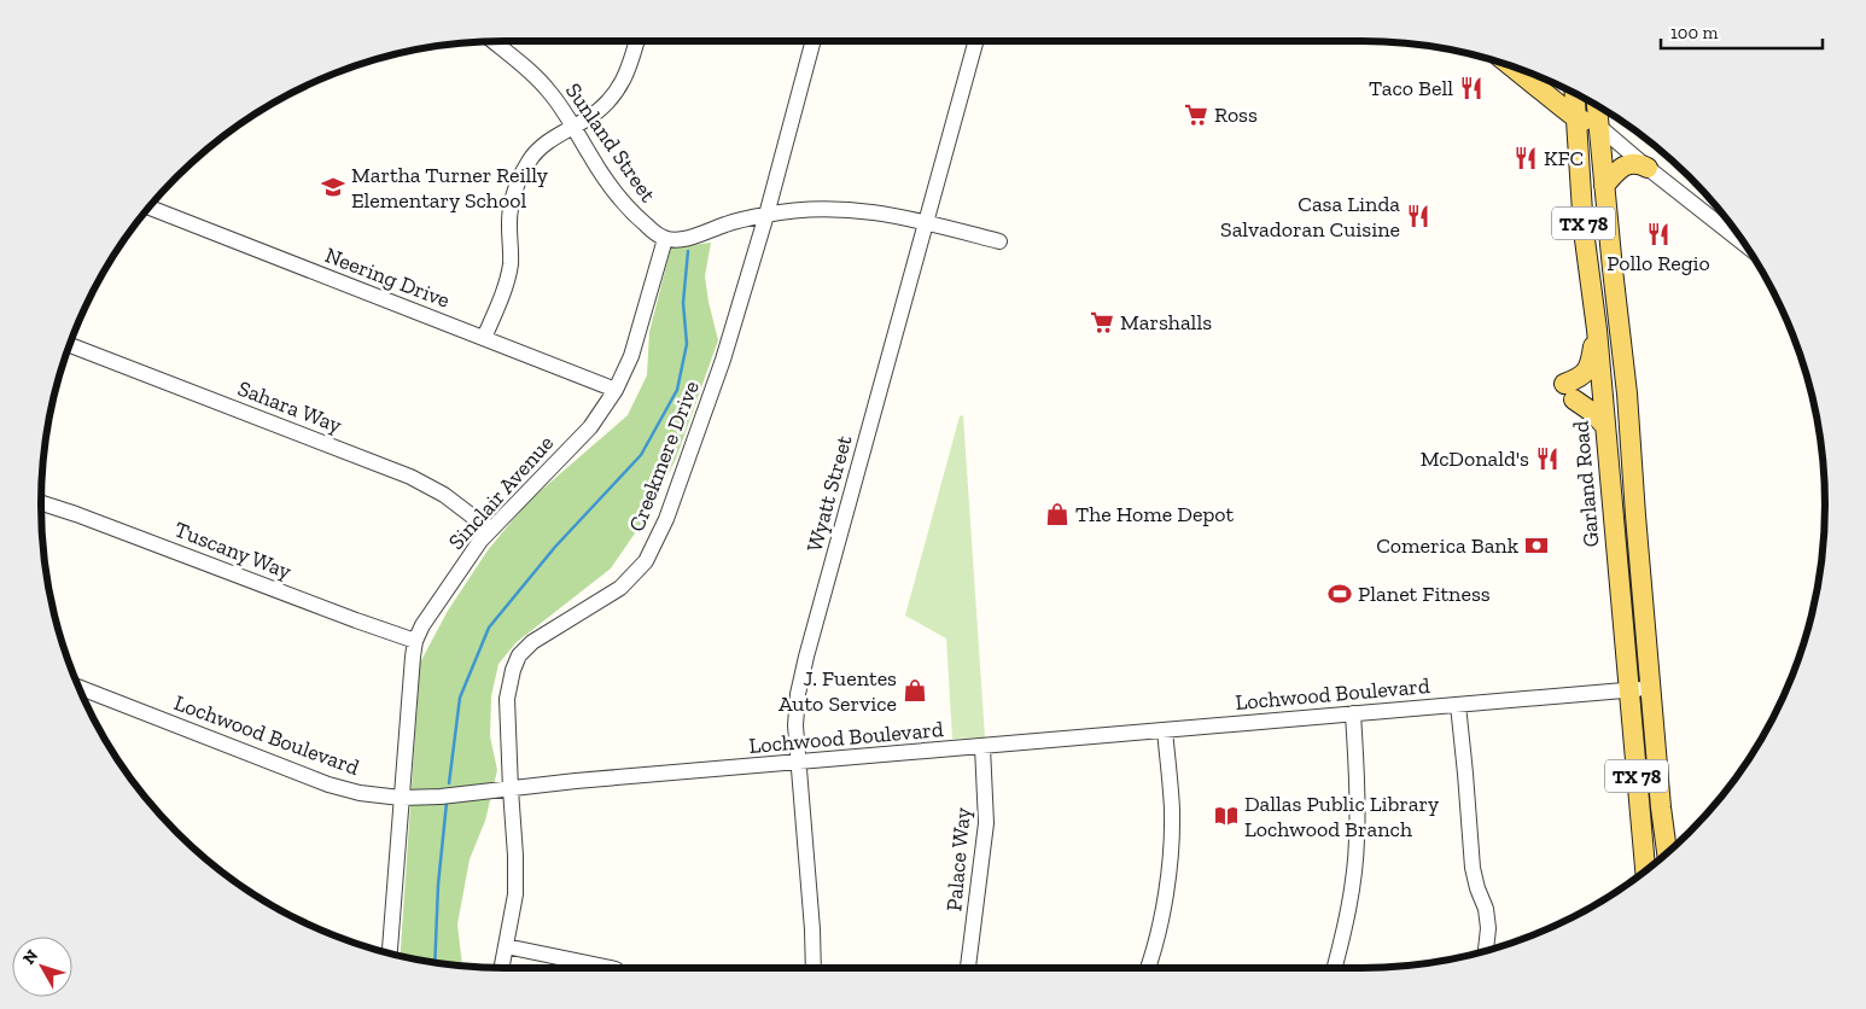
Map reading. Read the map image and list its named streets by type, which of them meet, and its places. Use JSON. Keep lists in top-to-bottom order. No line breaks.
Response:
{"streets":{"main road":["TX 78","Garland Road"],"street":["Sunland Street","Neering Drive","Sahara Way","Creekmere Drive","Sinclair Avenue","Wyatt Street","Tuscany Way","Lochwood Boulevard","Palace Way"]},"crossings":[["Sunland Street","Sinclair Avenue"],["TX 78","Lochwood Boulevard"],["Neering Drive","Sinclair Avenue"],["Sahara Way","Sinclair Avenue"],["Creekmere Drive","Lochwood Boulevard"],["Garland Road","Lochwood Boulevard"],["Sinclair Avenue","Tuscany Way"],["Sinclair Avenue","Lochwood Boulevard"],["Wyatt Street","Lochwood Boulevard"],["Lochwood Boulevard","Palace Way"]],"places":{"restaurant":["Taco Bell","KFC","Casa Linda Salvadoran Cuisine","Pollo Regio","McDonald's"],"supermarket":["Ross","Marshalls"],"school or university":["Martha Turner Reilly Elementary School"],"shop":["The Home Depot","J. Fuentes Auto Service"],"bank":["Comerica Bank"],"sports":["Planet Fitness"],"library":["Dallas Public Library Lochwood Branch"]},"scale_bar":"100 m","north":"top left"}
